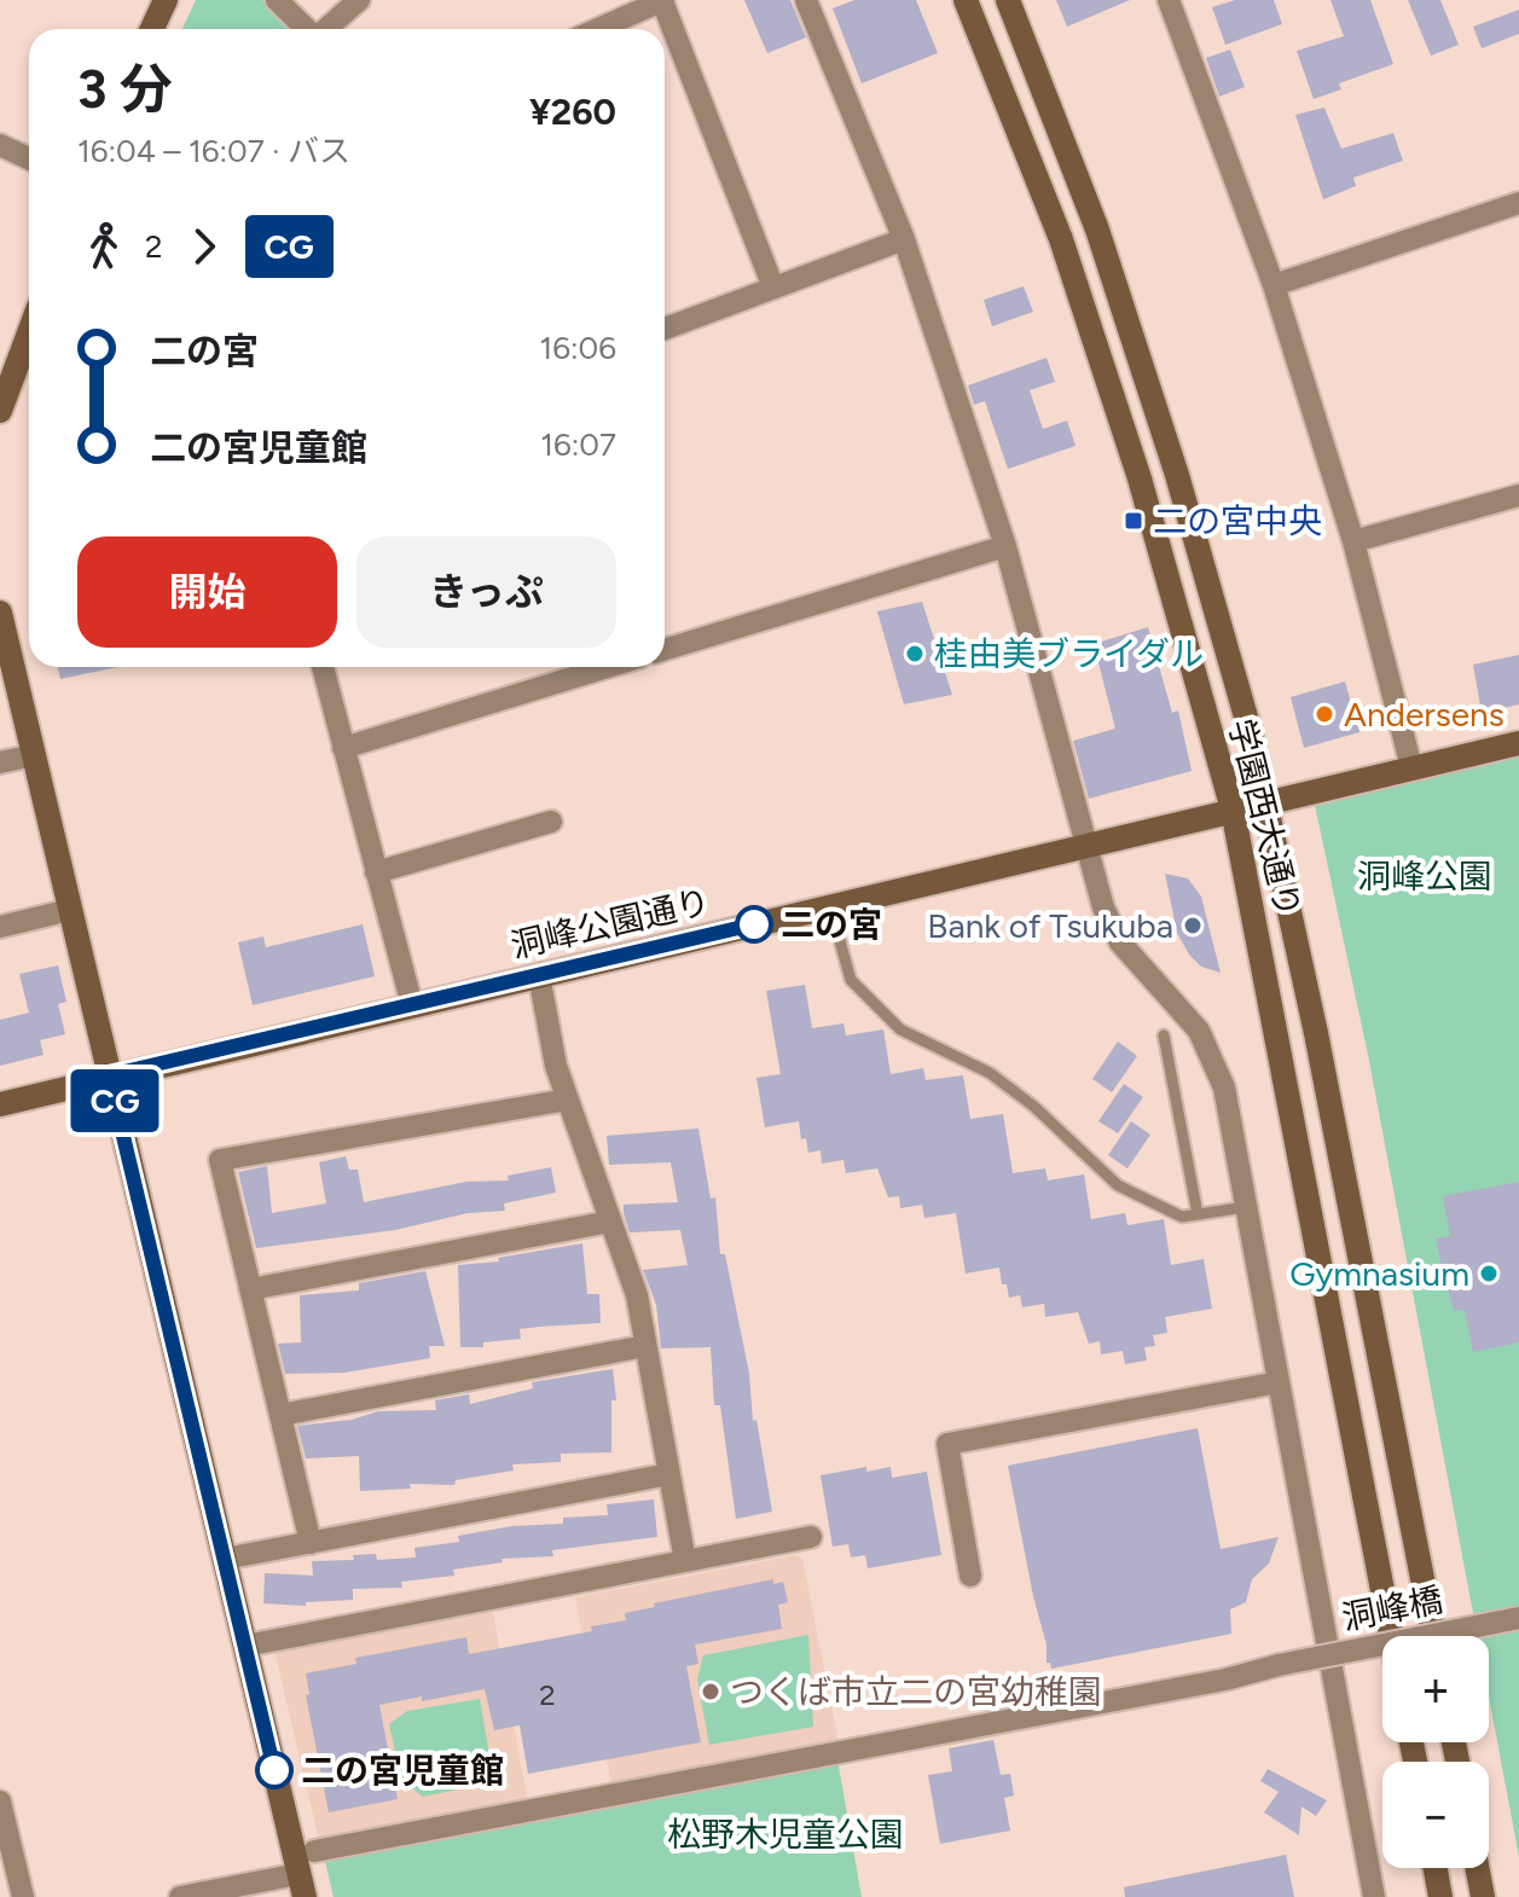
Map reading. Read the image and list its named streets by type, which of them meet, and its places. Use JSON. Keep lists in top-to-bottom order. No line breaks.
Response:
{"streets":{"main road":["学園西大通り","洞峰公園通り"],"street":["洞峰橋"]},"crossings":[["学園西大通り","洞峰公園通り"]],"parks":["洞峰公園","松野木児童公園"],"places":{"transit":["二の宮中央"],"other":["桂由美ブライダル","Andersens","二の宮","Bank of Tsukuba","Gymnasium","つくば市立二の宮幼稚園","二の宮児童館"]},"lines":["bus line CG"],"house_numbers":["2"],"page":{"on_map":"CG","heading":["3 分","16:04 – 16:07 · バス","¥260"],"legs":["2","CG"],"list":[{"name":"二の宮","value":"16:06"},{"name":"二の宮児童館","value":"16:07"}],"buttons":["開始","きっぷ"],"map_buttons":["+","−"]}}
